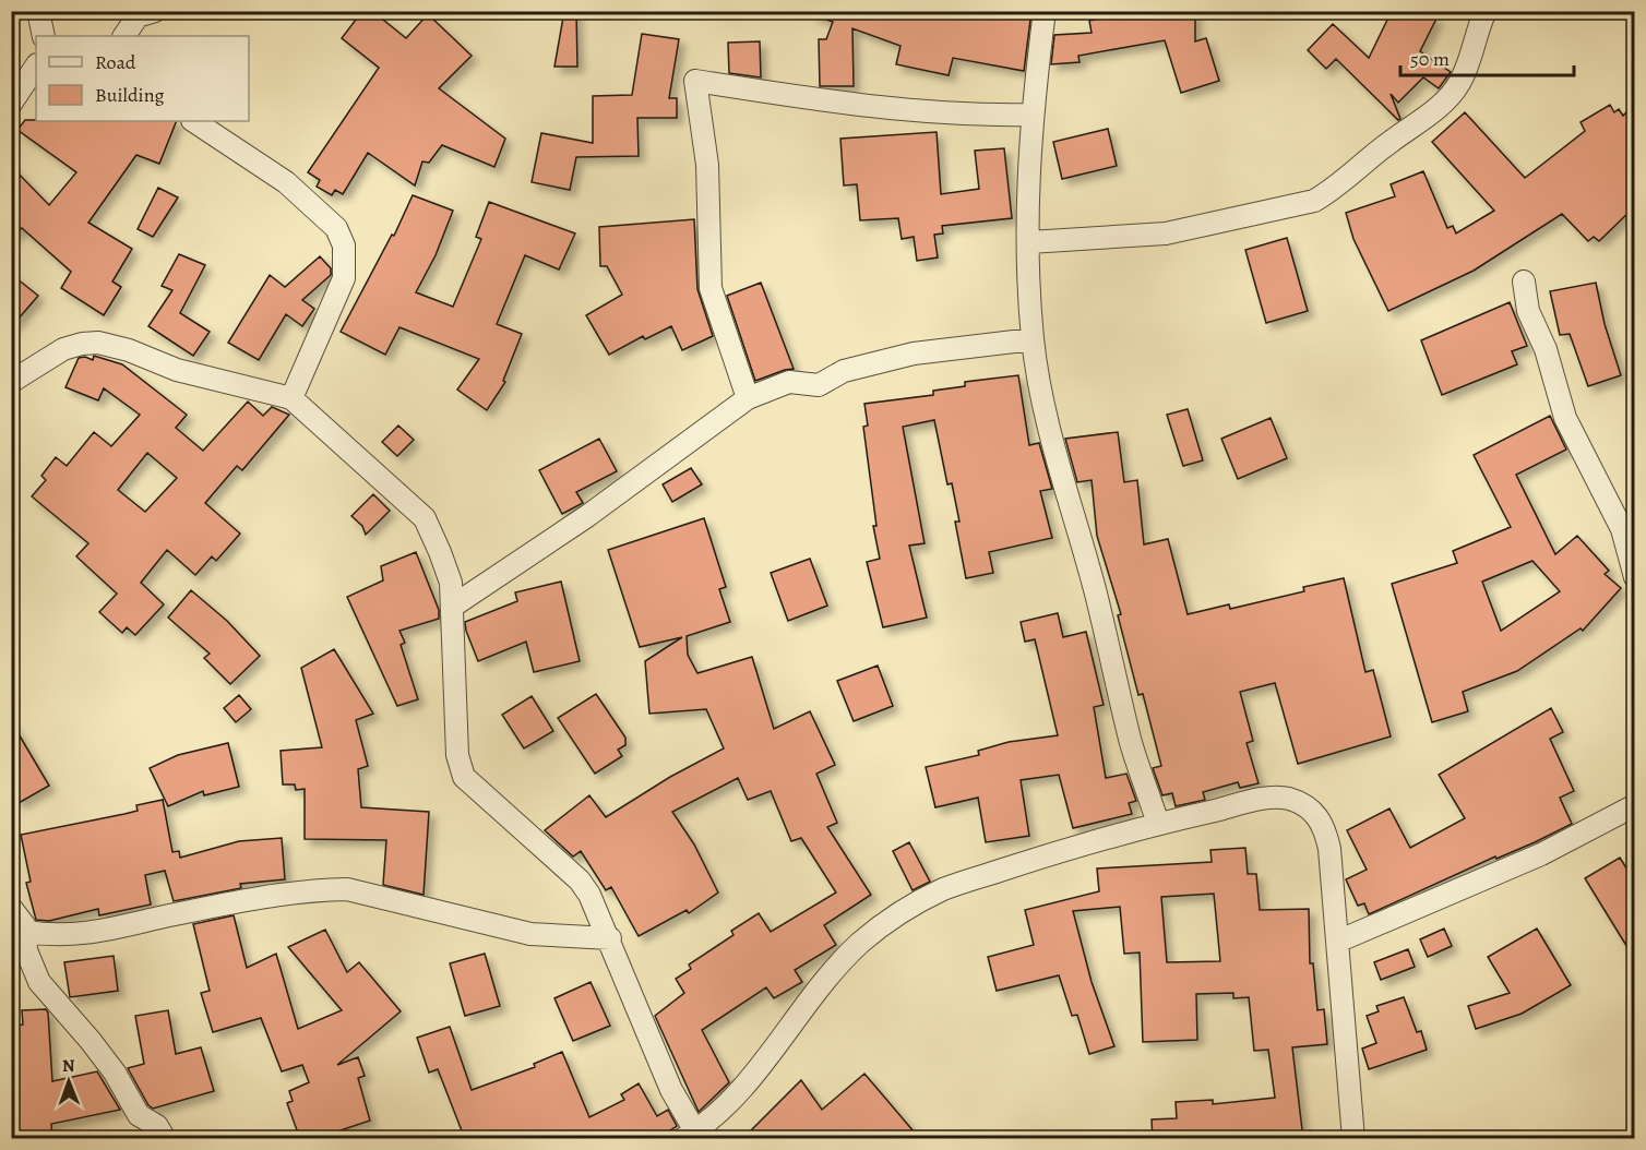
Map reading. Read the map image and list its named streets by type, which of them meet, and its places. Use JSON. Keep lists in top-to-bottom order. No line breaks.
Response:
{"legend":["Road","Building"],"scale_bar":"50 m","north":"top"}
